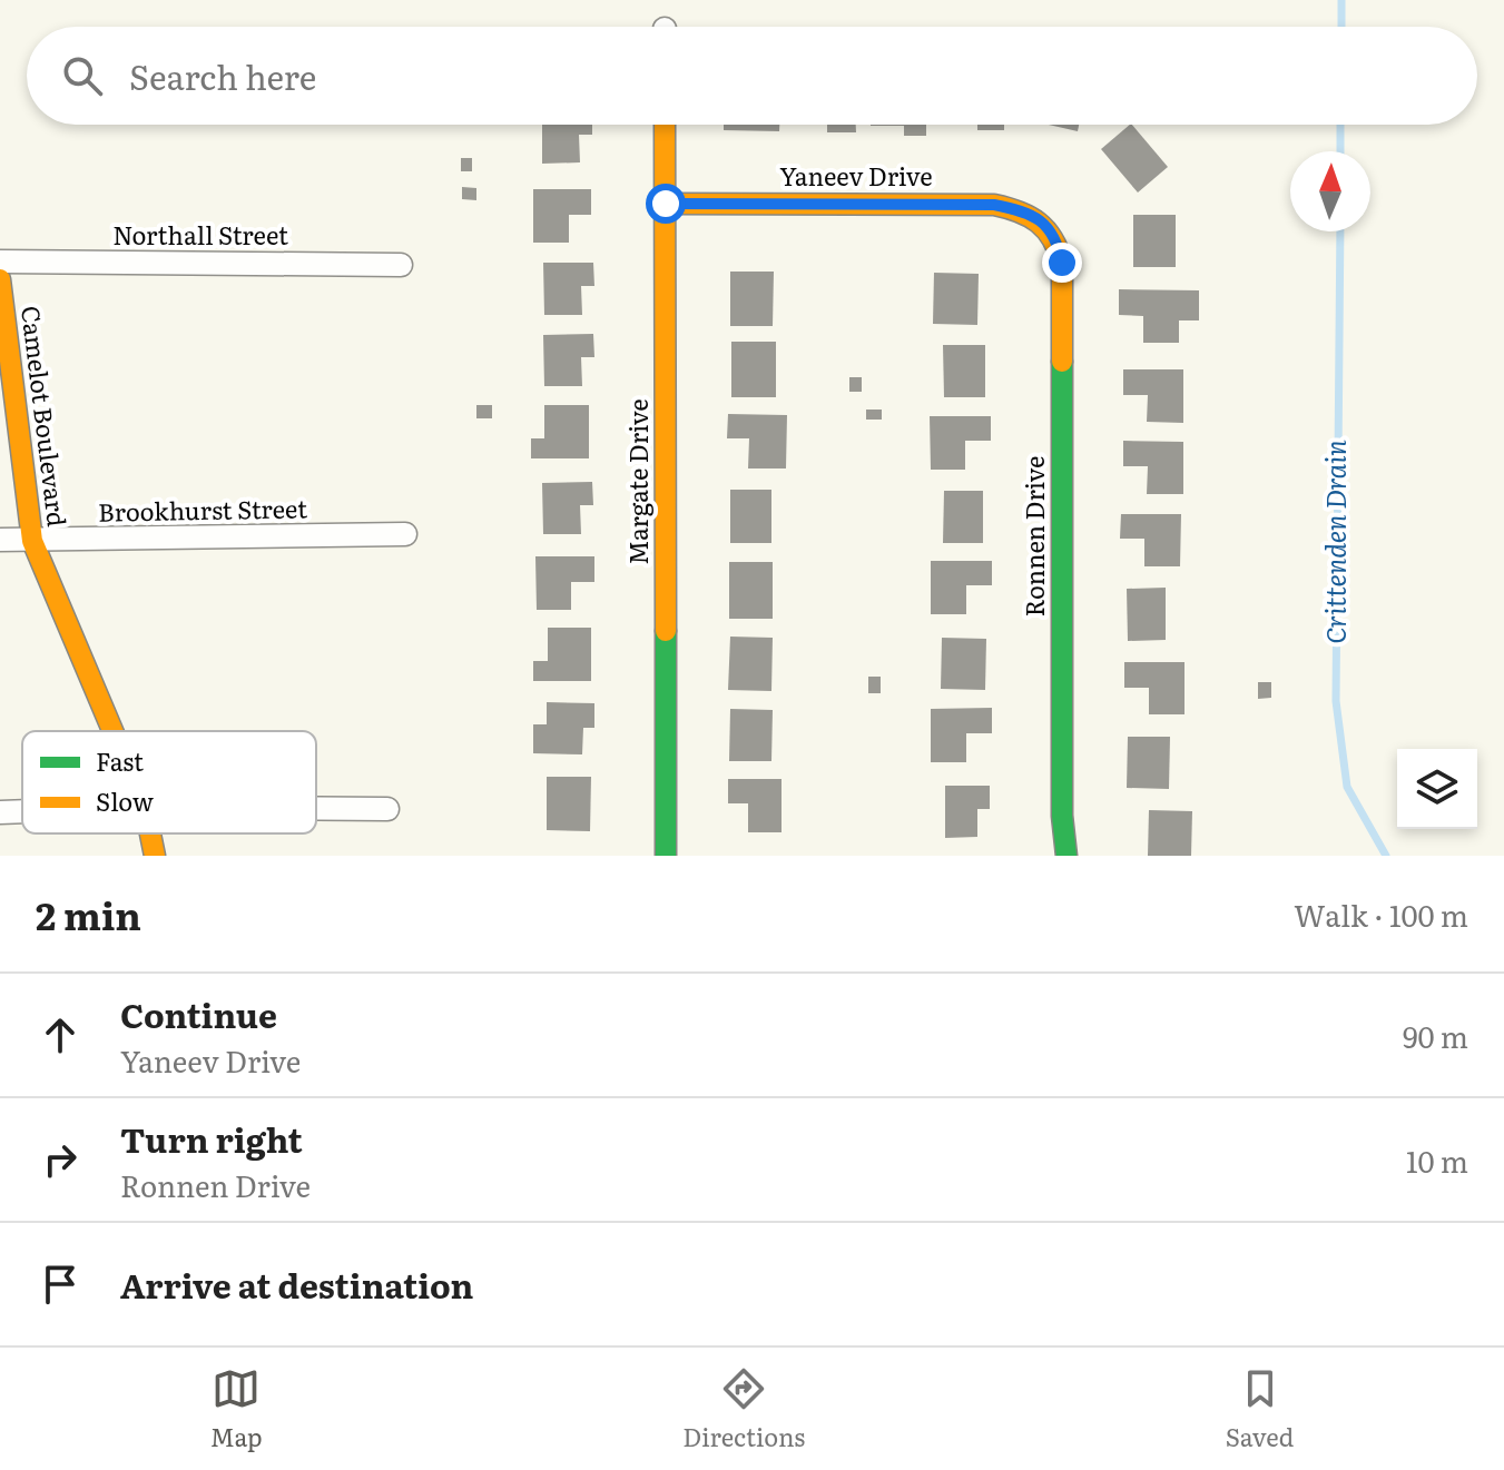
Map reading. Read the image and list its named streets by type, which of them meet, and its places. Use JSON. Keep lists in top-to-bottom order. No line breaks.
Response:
{"streets":{"street":["Yaneev Drive","Northall Street","Camelot Boulevard","Margate Drive","Brookhurst Street","Ronnen Drive"]},"crossings":[["Yaneev Drive","Margate Drive"],["Yaneev Drive","Ronnen Drive"],["Camelot Boulevard","Brookhurst Street"]],"water":["Crittenden Drain"],"legend":["Fast","Slow"],"north":"top","page":{"search":"Search here","heading":["2 min","Walk · 100 m"],"list":[["Continue","Yaneev Drive","90 m"],["Turn right","Ronnen Drive","10 m"],"Arrive at destination"],"nav":["Map","Directions","Saved"]}}
